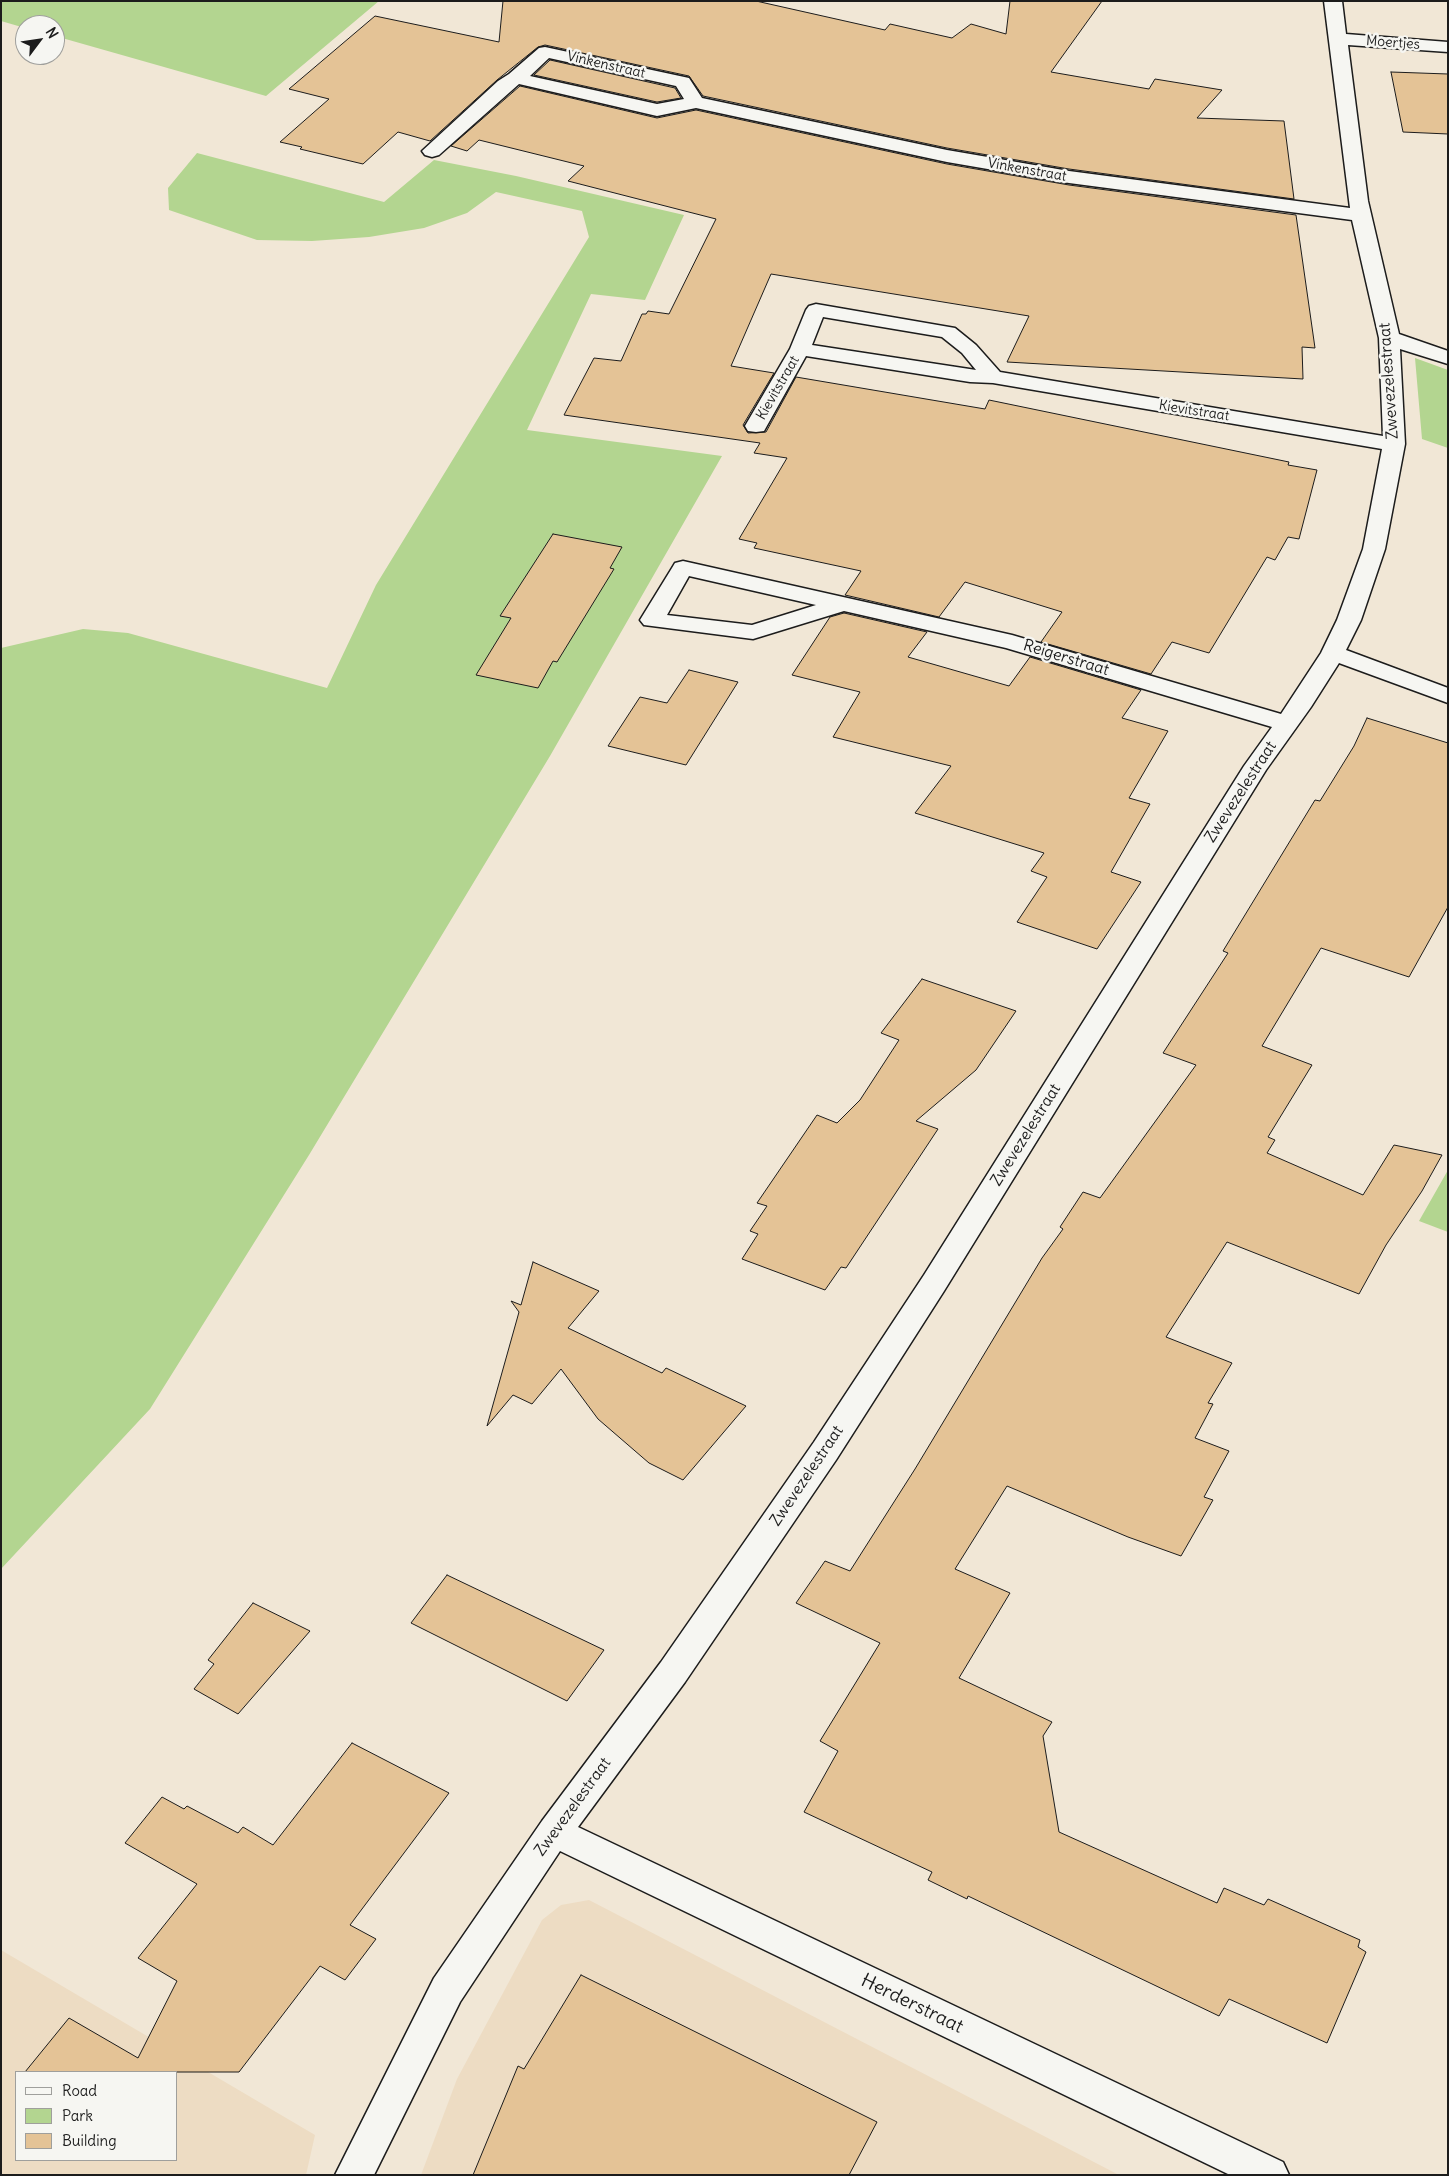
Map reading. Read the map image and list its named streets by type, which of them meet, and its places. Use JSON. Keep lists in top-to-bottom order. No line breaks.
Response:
{"streets":{"street":["Moertjes","Vinkenstraat","Zwevezelestraat","Kievitstraat","Reigerstraat","Herderstraat"]},"crossings":[["Moertjes","Zwevezelestraat"],["Vinkenstraat","Zwevezelestraat"],["Zwevezelestraat","Kievitstraat"],["Zwevezelestraat","Reigerstraat"],["Zwevezelestraat","Herderstraat"]],"legend":["Road","Park","Building"],"north":"top right"}
